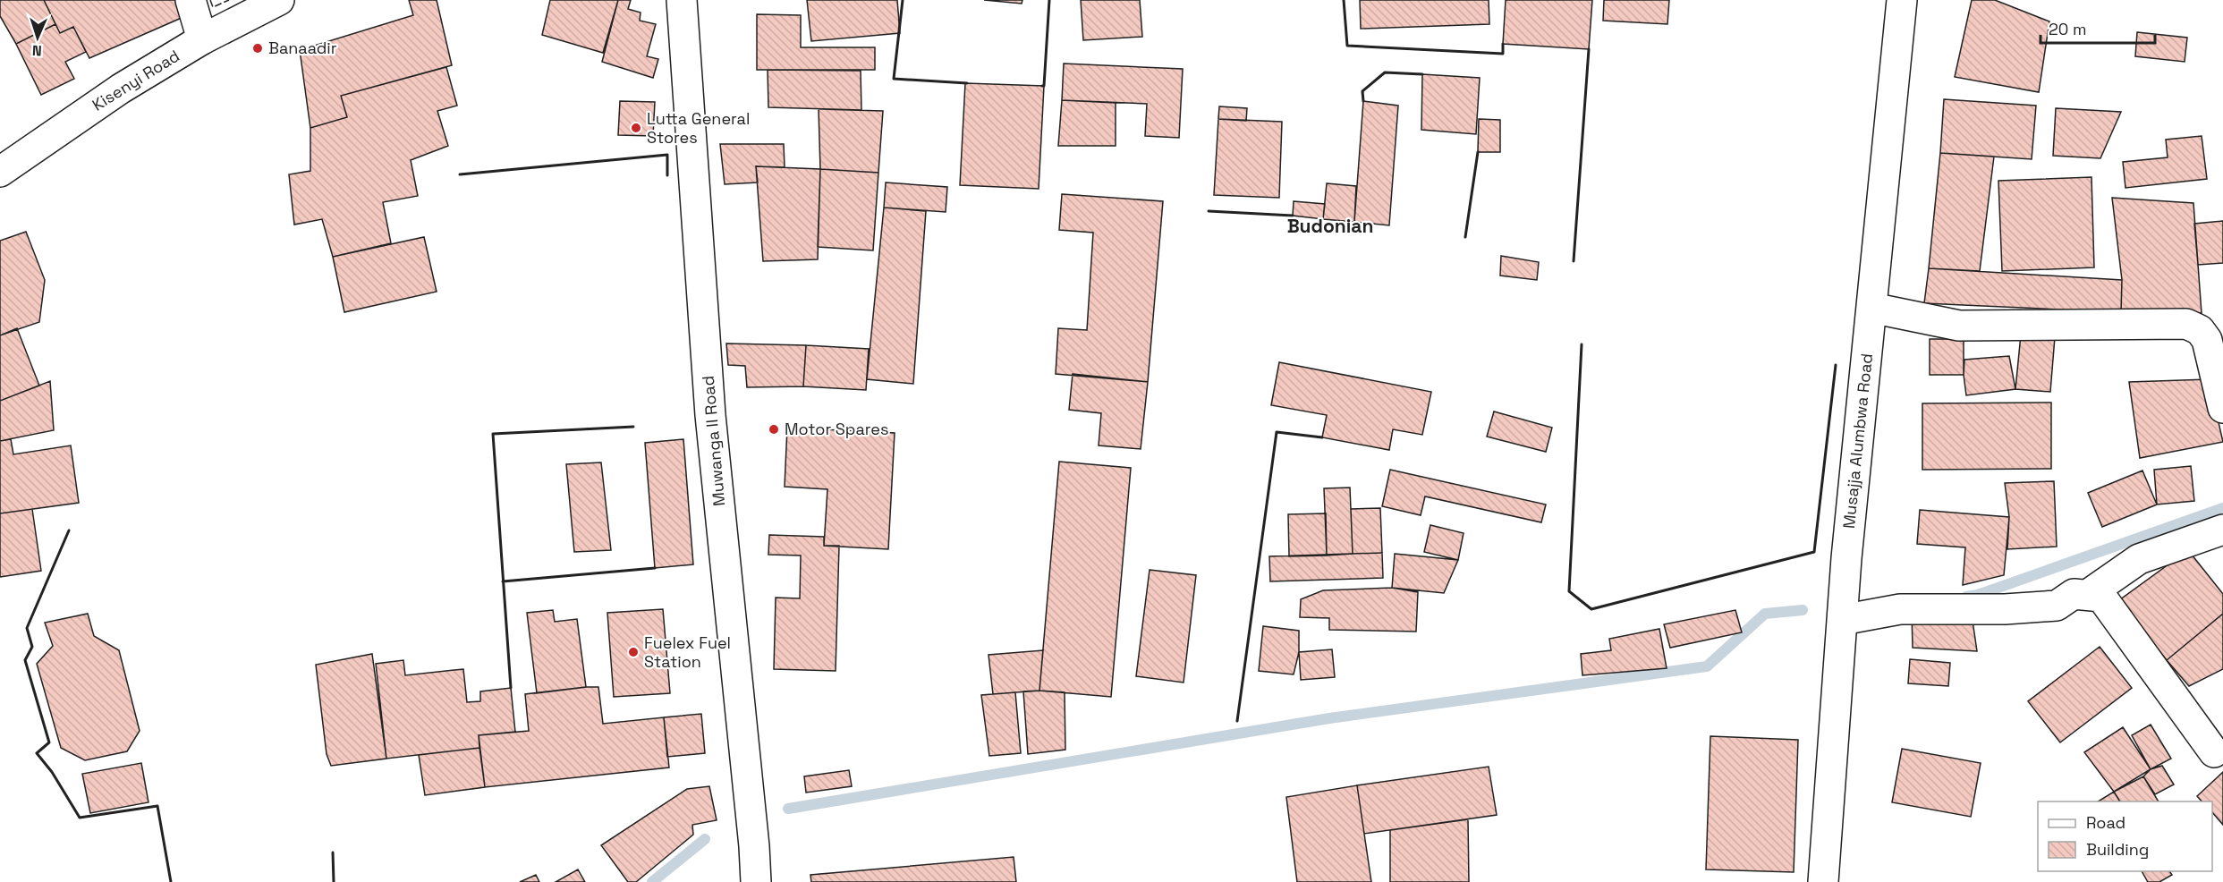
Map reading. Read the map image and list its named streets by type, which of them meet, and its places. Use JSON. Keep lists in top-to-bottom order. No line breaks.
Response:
{"streets":{"street":["Kisenyi Road","Muwanga II Road","Musajja Alumbwa Road"]},"districts":["Budonian"],"places":["Banaadir","Lutta General Stores","Motor Spares","Fuelex Fuel Station"],"legend":["Road","Building"],"scale_bar":"20 m","north":"bottom"}
